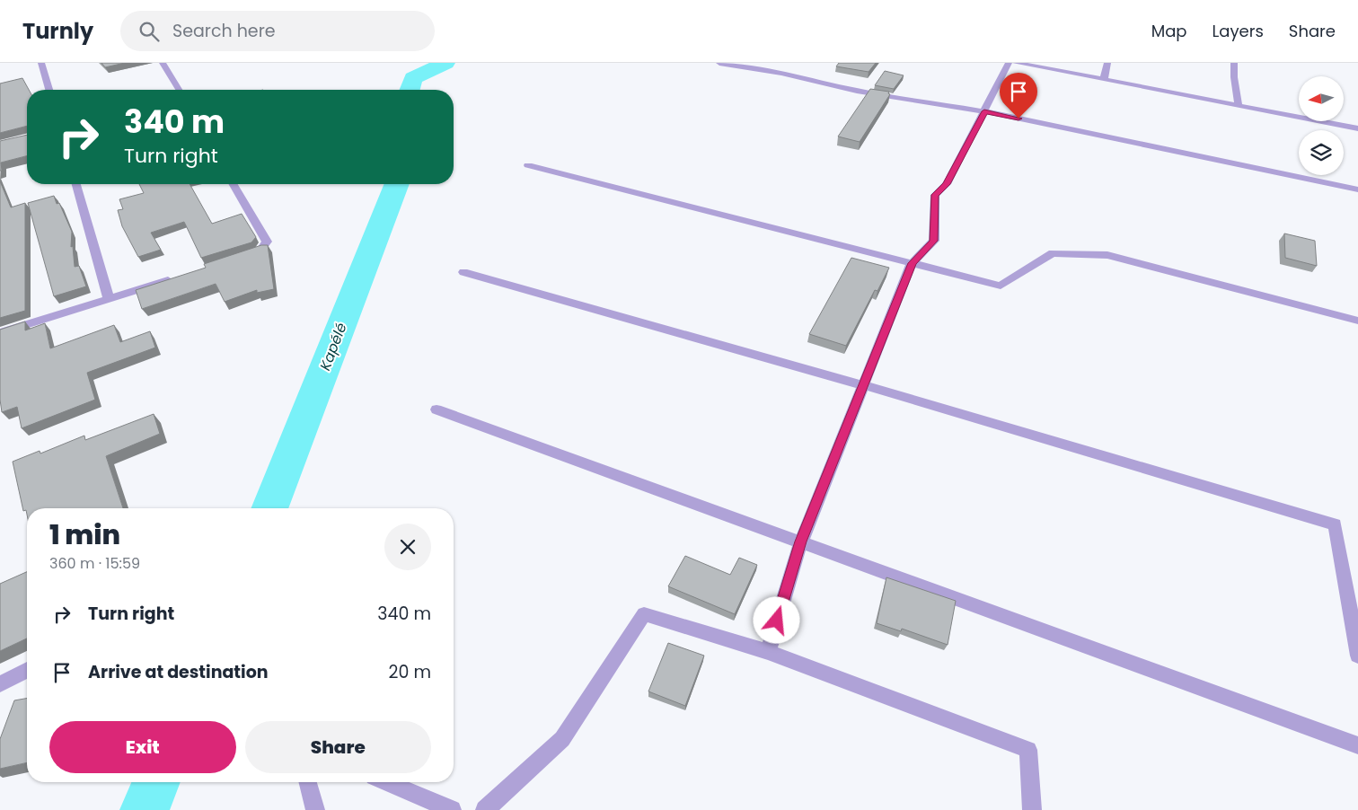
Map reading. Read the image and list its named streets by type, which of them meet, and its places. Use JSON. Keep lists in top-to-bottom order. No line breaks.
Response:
{"water":["Kapélé"],"north":"left","page":{"header":"Turnly","search":"Search here","nav":["Map","Layers","Share"],"turn":["340 m","Turn right"],"heading":["1 min","360 m · 15:59"],"list":[{"name":"Turn right","value":"340 m"},{"name":"Arrive at destination","value":"20 m"}],"buttons":["Exit","Share"]}}
